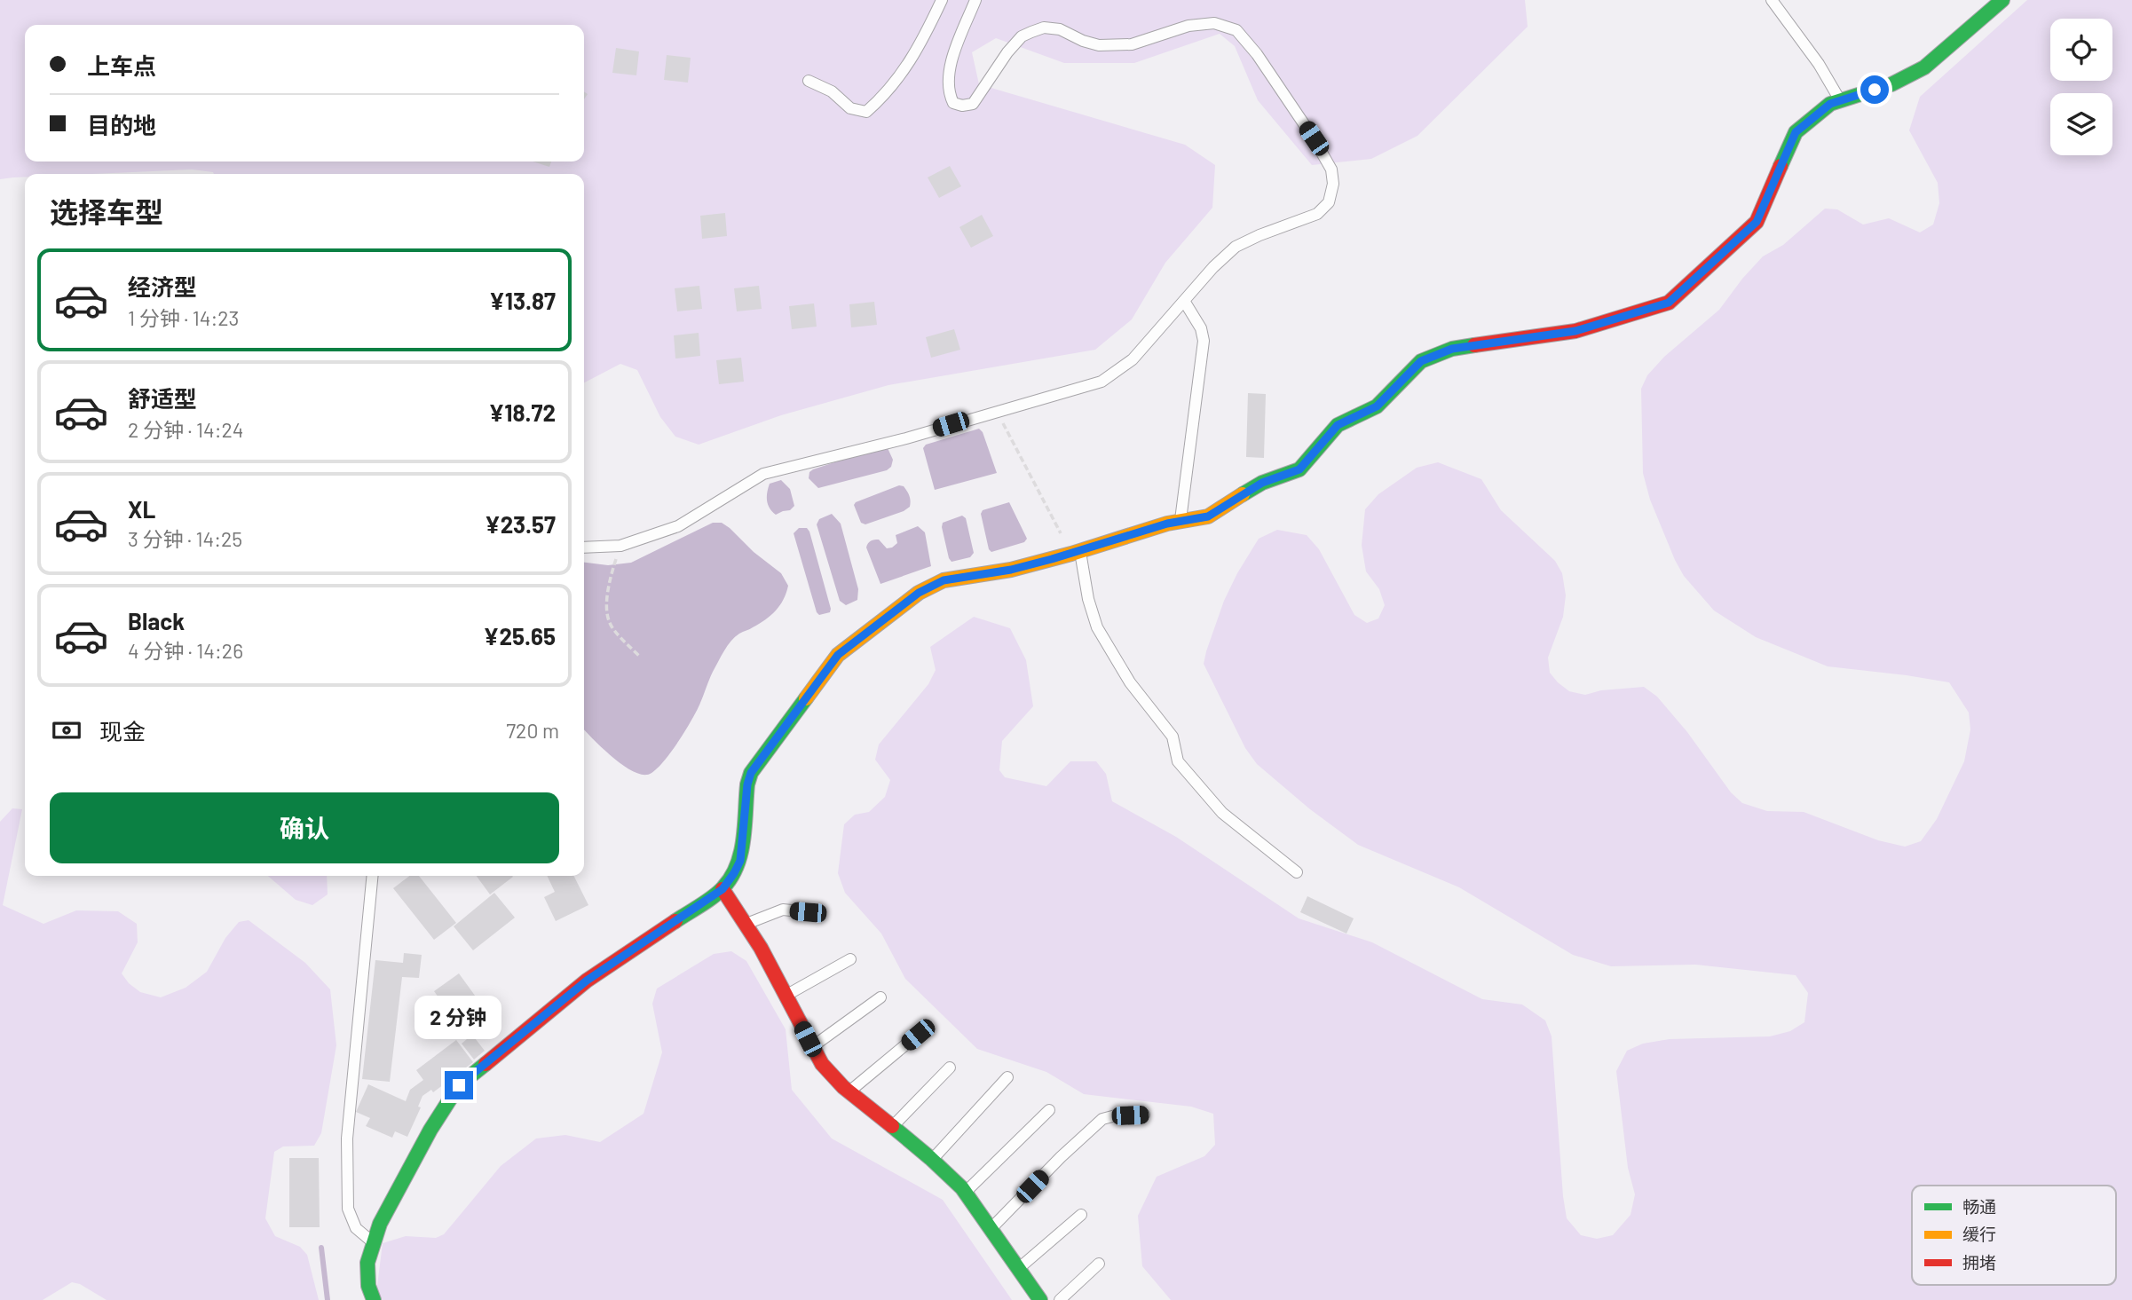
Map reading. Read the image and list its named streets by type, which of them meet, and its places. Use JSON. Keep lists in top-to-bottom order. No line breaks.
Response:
{"legend":["畅通","缓行","拥堵"],"page":{"banner":["上车点","目的地"],"heading":"选择车型","list":[{"name":"经济型","note":"1 分钟 · 14:23","value":"¥13.87"},{"name":"舒适型","note":"2 分钟 · 14:24","value":"¥18.72"},{"name":"XL","note":"3 分钟 · 14:25","value":"¥23.57"},{"name":"Black","note":"4 分钟 · 14:26","value":"¥25.65"}],"pay":["现金","720 m"],"buttons":"确认","bubble":"2 分钟"}}
